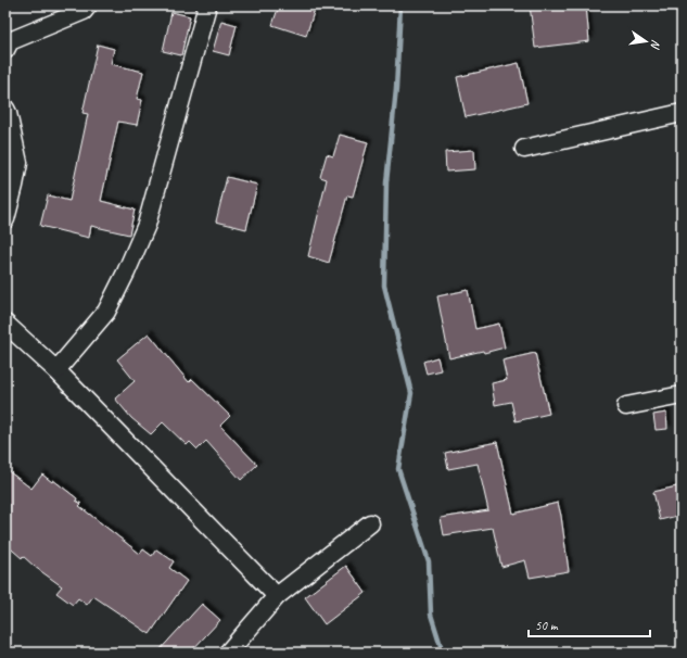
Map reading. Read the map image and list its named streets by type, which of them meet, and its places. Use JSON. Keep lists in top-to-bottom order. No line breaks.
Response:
{"scale_bar":"50 m","north":"right"}
